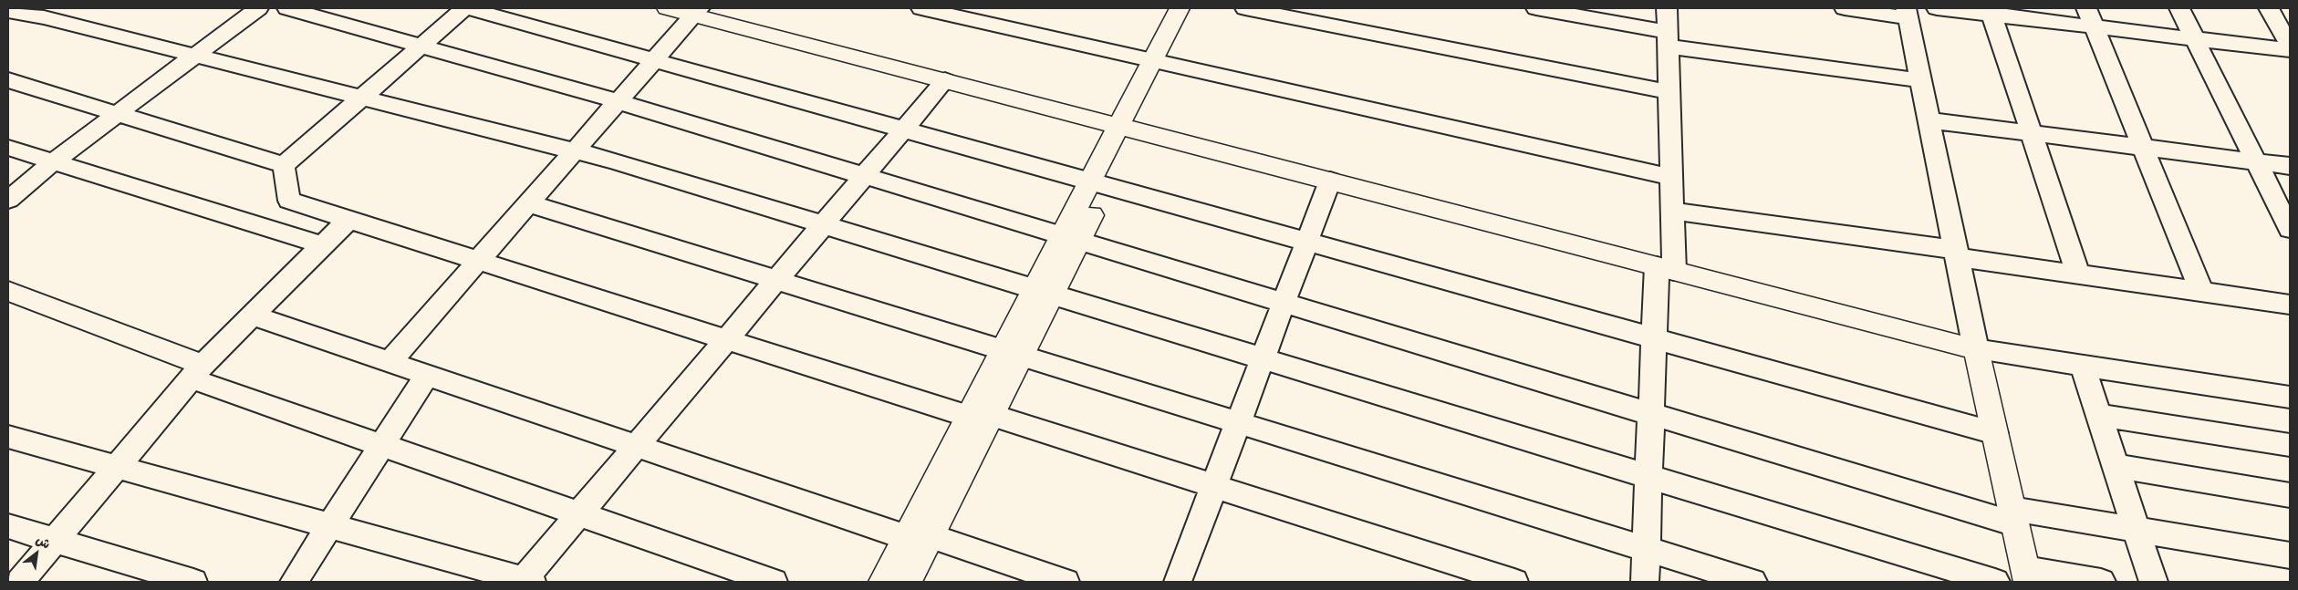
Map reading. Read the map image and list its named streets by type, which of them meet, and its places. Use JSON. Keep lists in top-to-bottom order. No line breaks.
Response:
{"north":"top right"}
